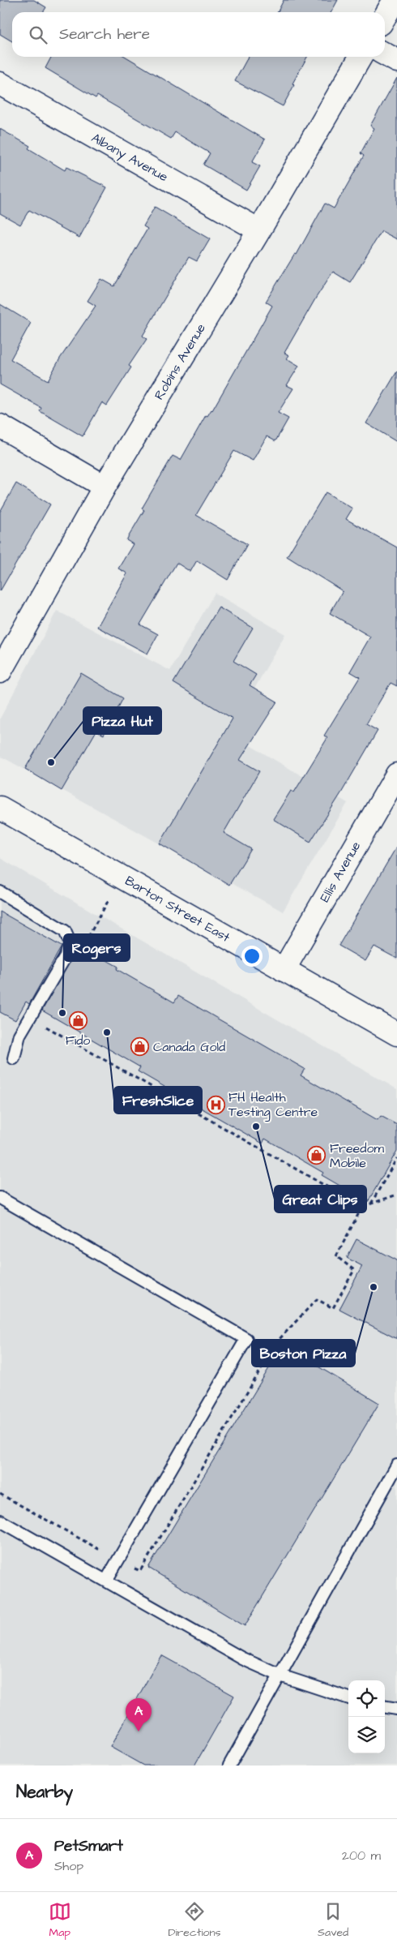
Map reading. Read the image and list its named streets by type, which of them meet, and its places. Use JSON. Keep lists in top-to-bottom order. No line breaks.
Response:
{"streets":{"street":["Albany Avenue","Robins Avenue","Ellis Avenue","Barton Street East"]},"crossings":[["Albany Avenue","Robins Avenue"],["Ellis Avenue","Barton Street East"]],"places":{"other":["Pizza Hut","Rogers","FreshSlice","Great Clips","Boston Pizza"],"shop":["Fido","Canada Gold","Freedom Mobile"],"hospital":["FH Health Testing Centre"]},"page":{"search":"Search here","pins":"A","heading":"Nearby","list":[{"mark":"A","name":"PetSmart","note":"Shop","value":"200 m"}],"nav":["Map","Directions","Saved"]}}
